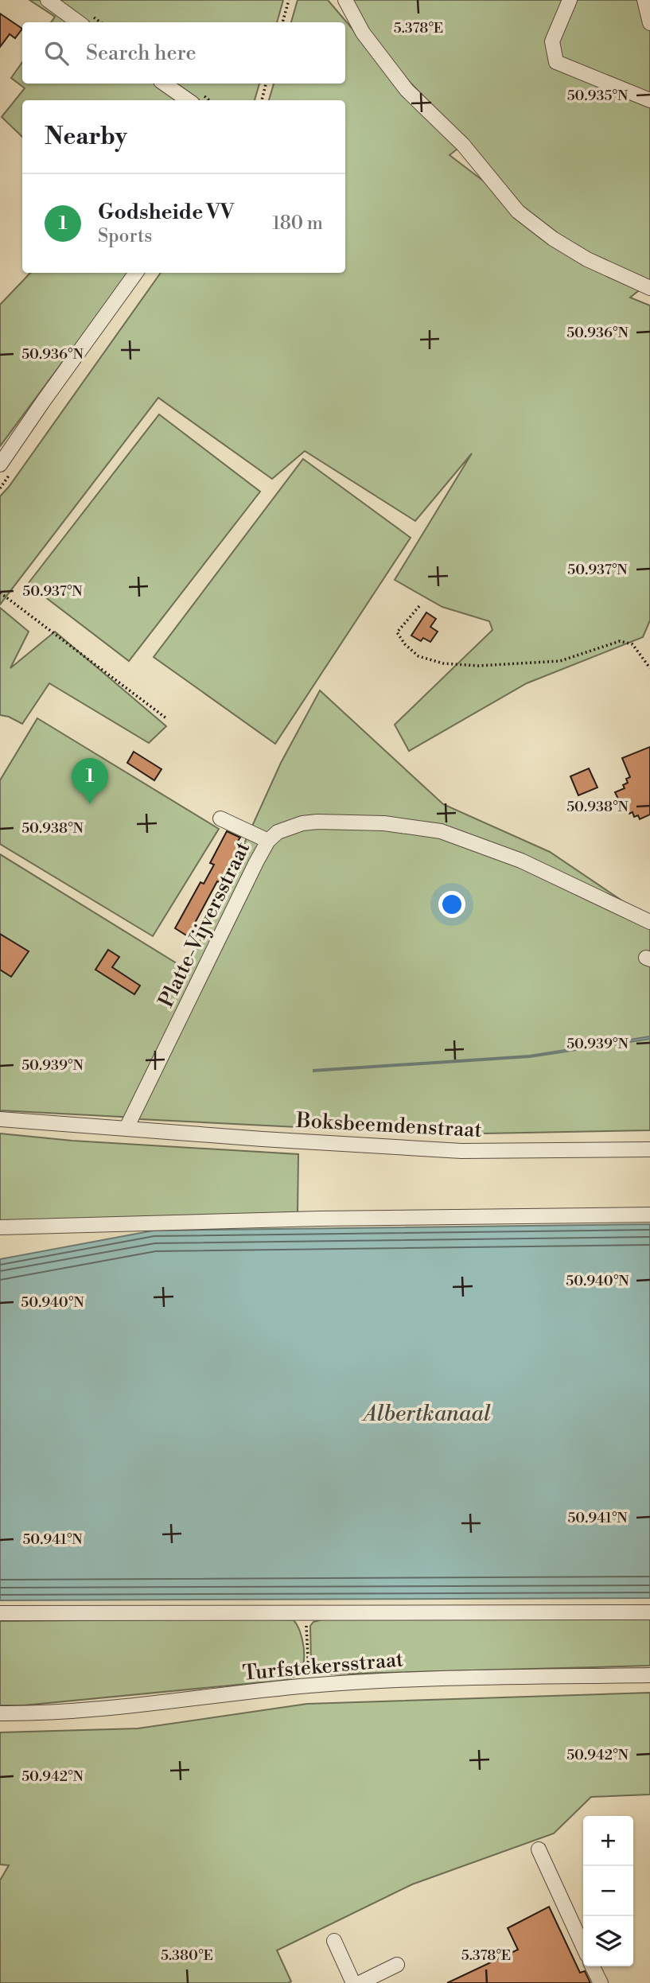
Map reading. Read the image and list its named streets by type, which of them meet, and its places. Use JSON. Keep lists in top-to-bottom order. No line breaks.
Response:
{"streets":{"street":["Platte-Vijversstraat","Boksbeemdenstraat","Turfstekersstraat"]},"crossings":[["Platte-Vijversstraat","Boksbeemdenstraat"]],"water":["Albertkanaal"],"page":{"search":"Search here","heading":"Nearby","list":[{"mark":"1","name":"Godsheide VV","note":"Sports","value":"180 m"}],"pins":"1","map_buttons":["+","−"]},"coordinates":["5.378°E","50.935°N","50.936°N","50.937°N","50.938°N","50.939°N","50.940°N","50.941°N","50.942°N","5.380°E"]}
